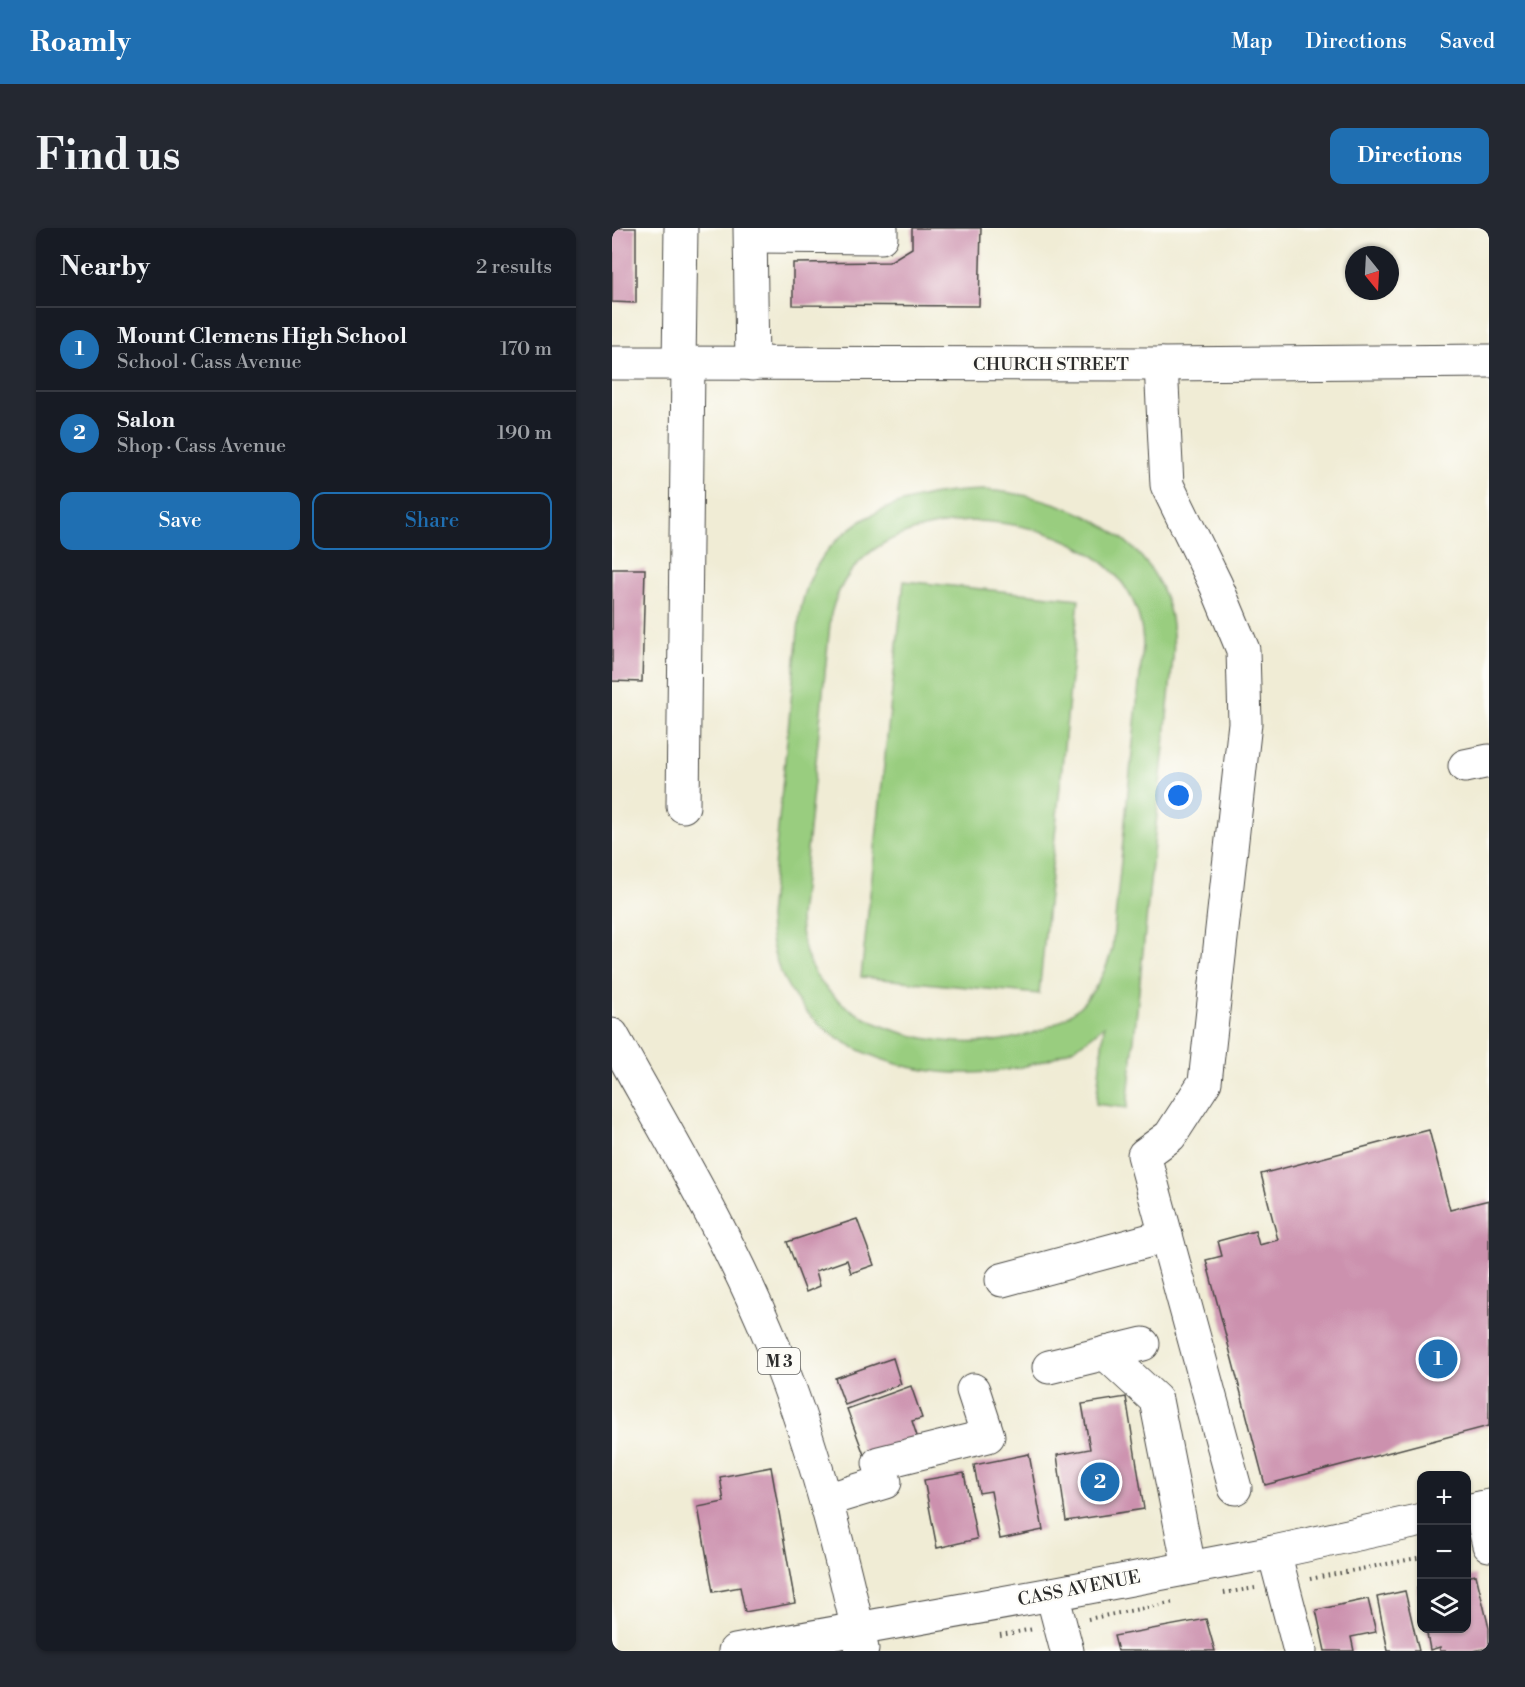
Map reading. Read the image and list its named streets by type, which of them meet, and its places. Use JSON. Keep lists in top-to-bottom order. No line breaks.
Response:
{"streets":{"main road":["CHURCH STREET","M 3","CASS AVENUE"]},"crossings":[["M 3","CASS AVENUE"]],"north":"bottom","page":{"header":"Roamly","nav":["Map","Directions","Saved"],"buttons":["Directions",["Save","Share"]],"title":"Find us","heading":["Nearby","2 results"],"list":[{"mark":"1","name":"Mount Clemens High School","note":"School · Cass Avenue","value":"170 m"},{"mark":"2","name":"Salon","note":"Shop · Cass Avenue","value":"190 m"}],"pins":["1","2"],"map_buttons":["+","−"]}}
